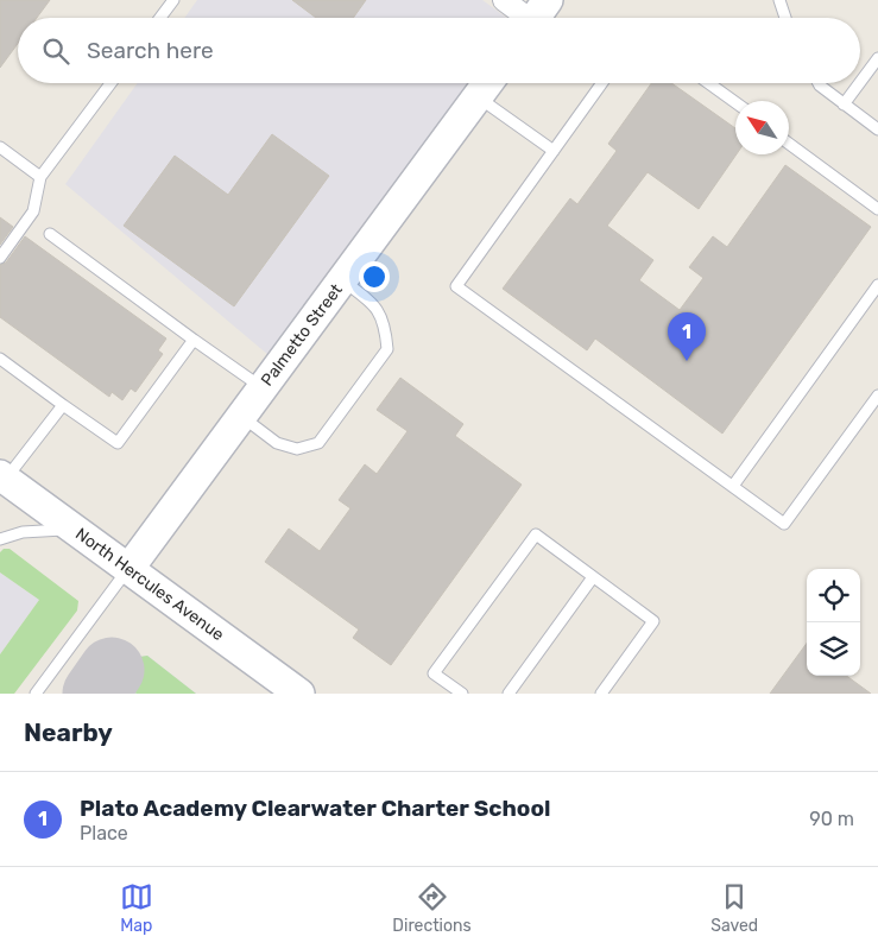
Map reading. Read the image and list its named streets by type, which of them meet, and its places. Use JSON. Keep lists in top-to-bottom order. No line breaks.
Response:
{"streets":{"street":["Palmetto Street","North Hercules Avenue"]},"crossings":[["Palmetto Street","North Hercules Avenue"]],"north":"top left","page":{"search":"Search here","pins":"1","heading":"Nearby","list":[{"mark":"1","name":"Plato Academy Clearwater Charter School","note":"Place","value":"90 m"}],"nav":["Map","Directions","Saved"]}}
